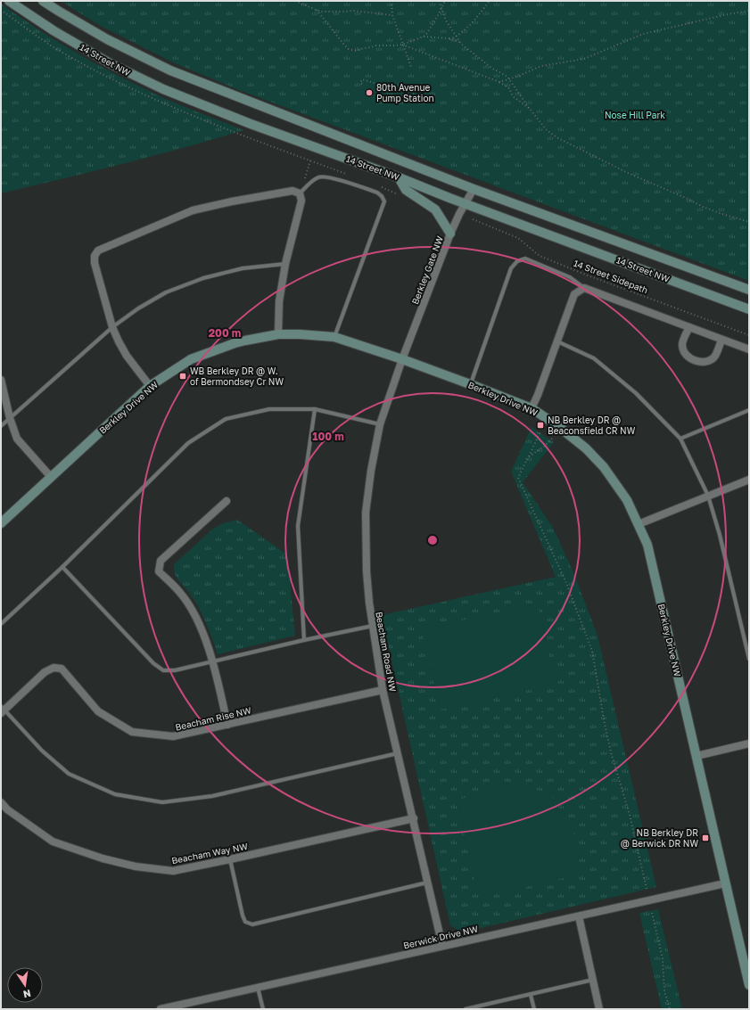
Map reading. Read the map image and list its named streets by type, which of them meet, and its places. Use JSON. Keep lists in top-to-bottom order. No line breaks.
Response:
{"streets":{"main road":["14 Street NW","Berkley Drive NW"],"street":["Berkley Gate NW","Beacham Road NW","Beacham Rise NW","Beacham Way NW","Berwick Drive NW"],"path":["14 Street Sidepath"]},"crossings":[["14 Street NW","Berkley Gate NW"],["Berkley Gate NW","Berkley Drive NW"],["Berkley Gate NW","Beacham Road NW"],["Berkley Drive NW","Beacham Road NW"],["Berkley Drive NW","Berwick Drive NW"],["Beacham Road NW","Beacham Rise NW"],["Beacham Road NW","Beacham Way NW"],["Beacham Road NW","Berwick Drive NW"]],"parks":["Nose Hill Park"],"places":{"other":["80th Avenue Pump Station"],"transit":["WB Berkley DR @ W. of Bermondsey Cr NW","NB Berkley DR @ Beaconsfield CR NW","NB Berkley DR @ Berwick DR NW"]},"north":"bottom","rings":["200 m","100 m"]}
